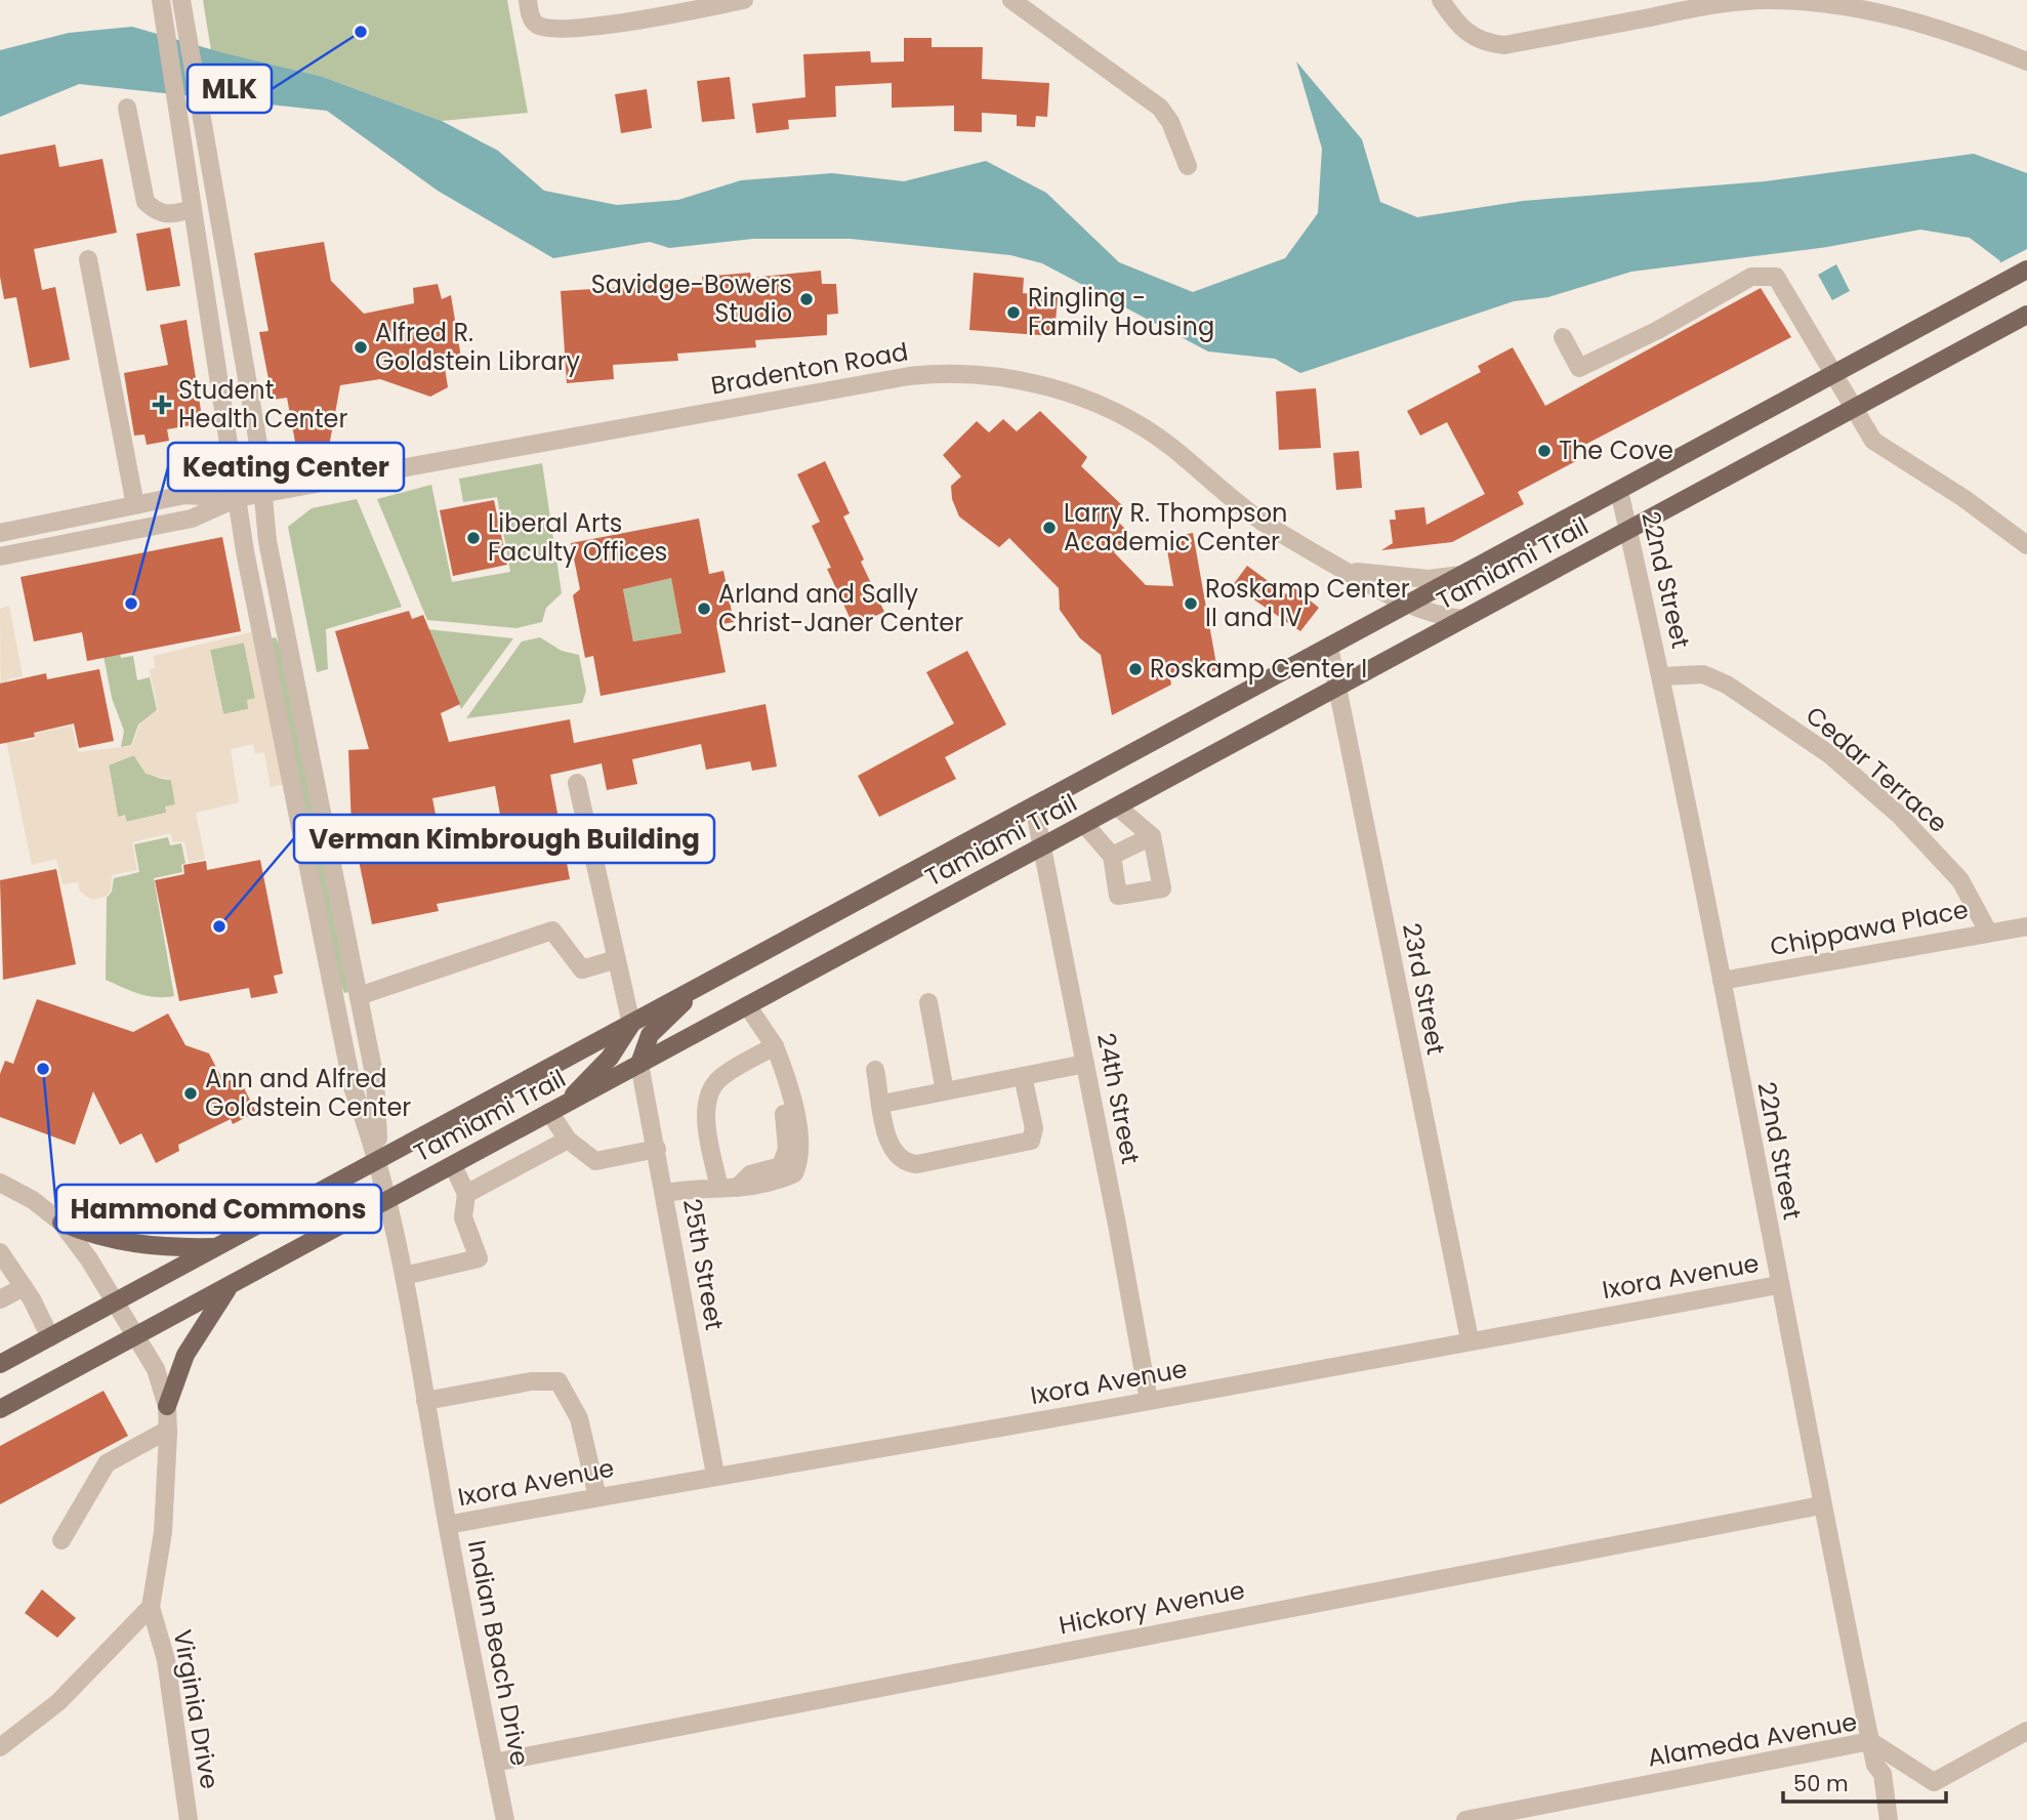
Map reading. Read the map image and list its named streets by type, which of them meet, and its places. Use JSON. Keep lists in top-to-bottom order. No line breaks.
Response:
{"streets":{"main road":["Tamiami Trail"],"street":["Bradenton Road","22nd Street","Cedar Terrace","Chippawa Place","23rd Street","24th Street","25th Street","Ixora Avenue","Hickory Avenue","Indian Beach Drive","Virginia Drive","Alameda Avenue"]},"crossings":[["Bradenton Road","Tamiami Trail"],["Tamiami Trail","22nd Street"],["Tamiami Trail","23rd Street"],["Tamiami Trail","24th Street"],["Tamiami Trail","25th Street"],["Tamiami Trail","Indian Beach Drive"],["22nd Street","Cedar Terrace"],["22nd Street","Chippawa Place"],["22nd Street","Ixora Avenue"],["22nd Street","Hickory Avenue"],["22nd Street","Alameda Avenue"],["Cedar Terrace","Chippawa Place"],["23rd Street","Ixora Avenue"],["24th Street","Ixora Avenue"],["25th Street","Ixora Avenue"],["Ixora Avenue","Indian Beach Drive"],["Hickory Avenue","Indian Beach Drive"]],"places":{"other":["MLK","Savidge-Bowers Studio","Ringling - Family Housing","Alfred R. Goldstein Library","The Cove","Larry R. Thompson Academic Center","Liberal Arts Faculty Offices","Keating Center","Roskamp Center II and IV","Arland and Sally Christ-Janer Center","Roskamp Center I","Verman Kimbrough Building","Hammond Commons","Ann and Alfred Goldstein Center"],"health":["Student Health Center"]},"scale_bar":"50 m"}
